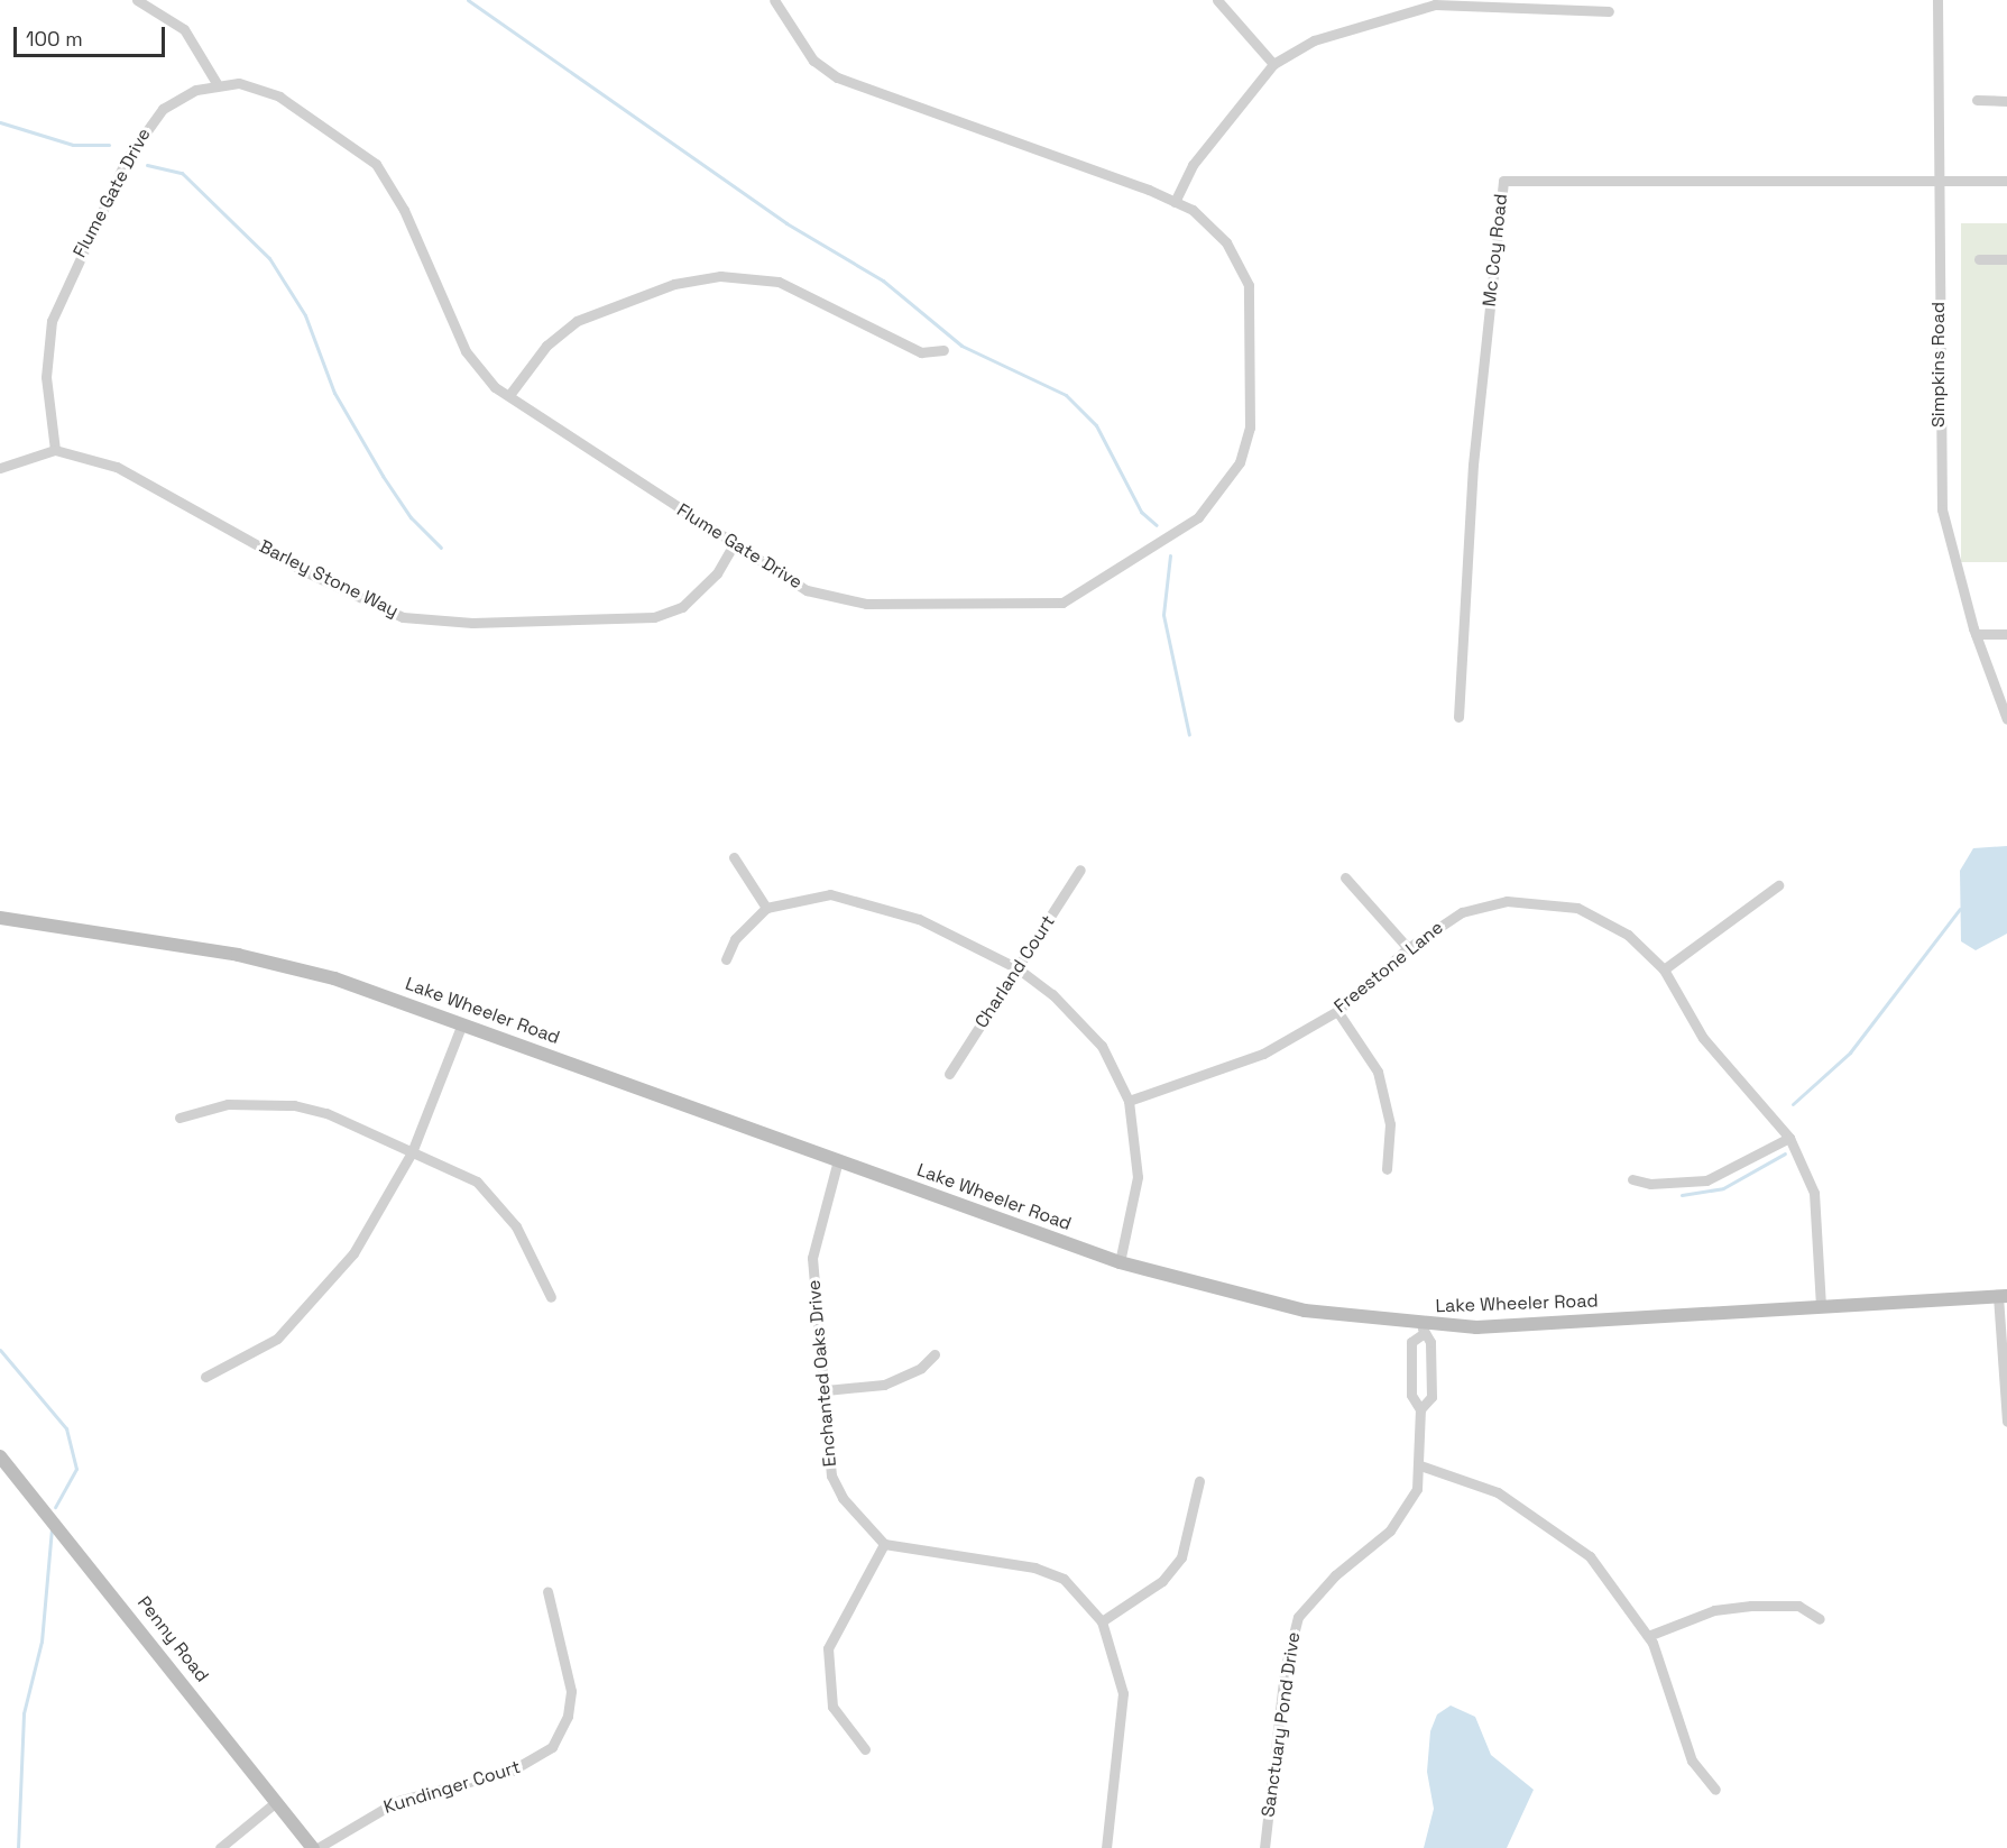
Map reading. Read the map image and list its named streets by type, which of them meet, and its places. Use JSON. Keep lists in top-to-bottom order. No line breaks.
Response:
{"streets":{"street":["Flume Gate Drive","Mc Coy Road","Simpkins Road","Barley Stone Way","Freestone Lane","Charland Court","Lake Wheeler Road","Enchanted Oaks Drive","Penny Road","Sanctuary Pond Drive","Kundinger Court"]},"crossings":[["Flume Gate Drive","Barley Stone Way"],["Mc Coy Road","Simpkins Road"],["Freestone Lane","Lake Wheeler Road"],["Lake Wheeler Road","Enchanted Oaks Drive"],["Lake Wheeler Road","Sanctuary Pond Drive"],["Penny Road","Kundinger Court"]],"scale_bar":"100 m"}
